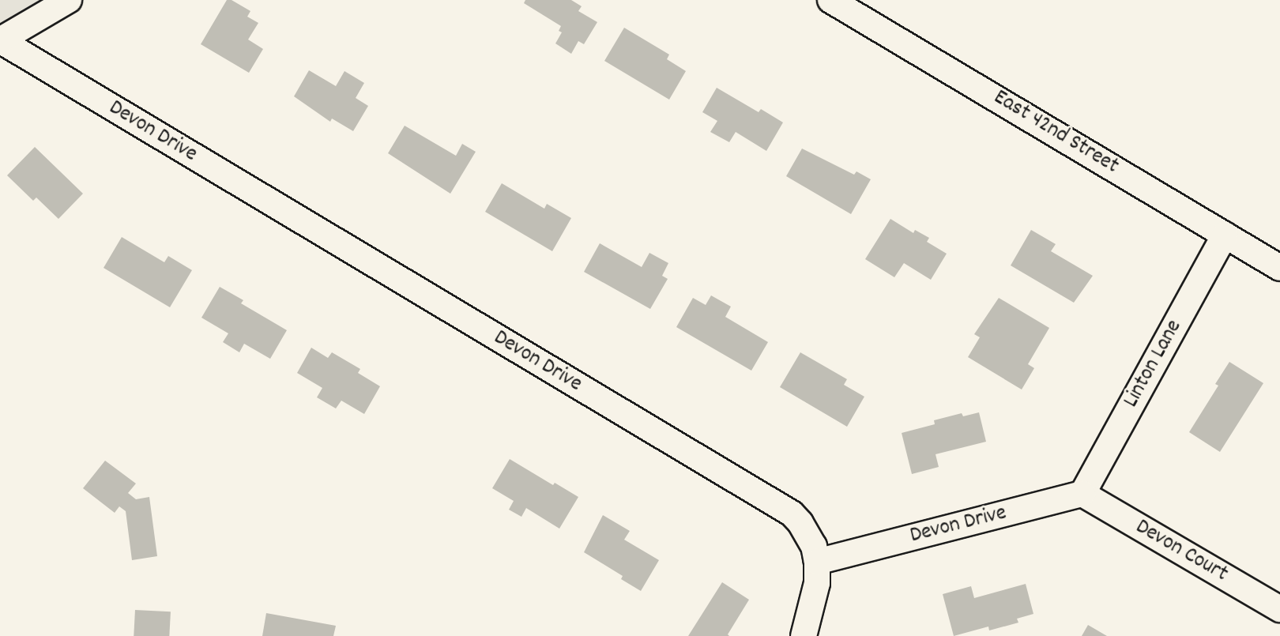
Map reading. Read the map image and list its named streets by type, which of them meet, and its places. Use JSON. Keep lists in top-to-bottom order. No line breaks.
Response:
{"streets":{"street":["Devon Drive","East 42nd Street","Linton Lane","Devon Court"]},"crossings":[["Devon Drive","Linton Lane"],["Devon Drive","Devon Court"],["East 42nd Street","Linton Lane"],["Linton Lane","Devon Court"]]}
